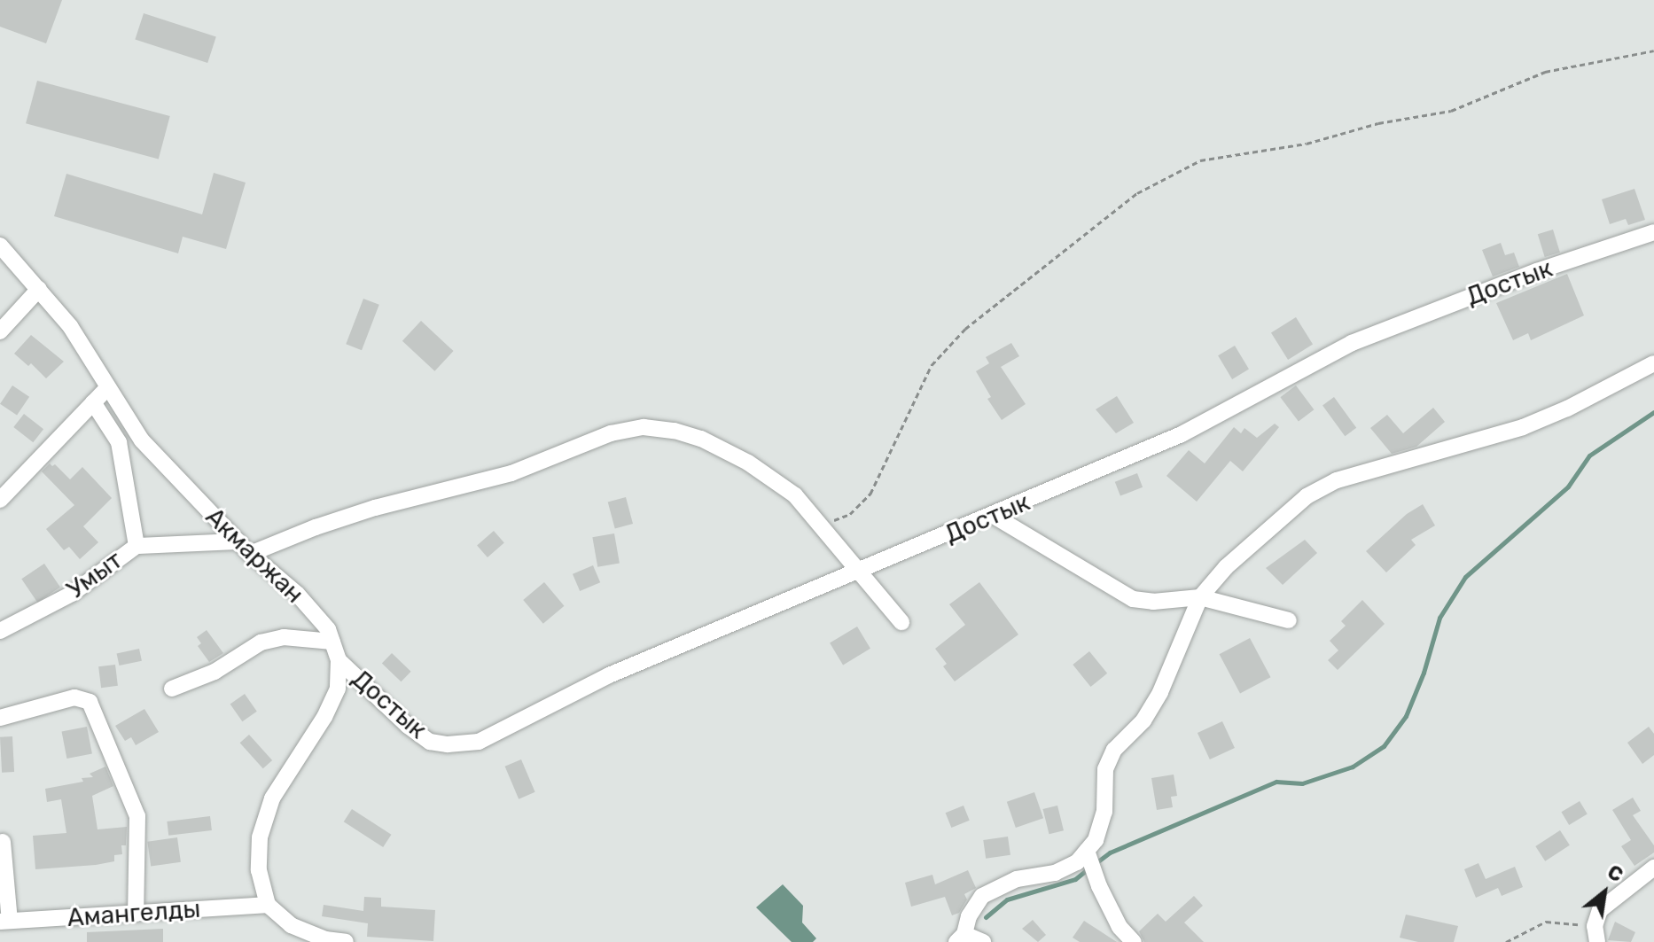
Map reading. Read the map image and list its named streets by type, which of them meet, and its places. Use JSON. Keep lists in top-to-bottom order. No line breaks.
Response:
{"streets":{"street":["Достык","Акмаржан","Умыт","Амангелды"]},"crossings":[["Достык","Акмаржан"],["Достык","Умыт"],["Акмаржан","Умыт"],["Акмаржан","Амангелды"]],"north":"top right"}
